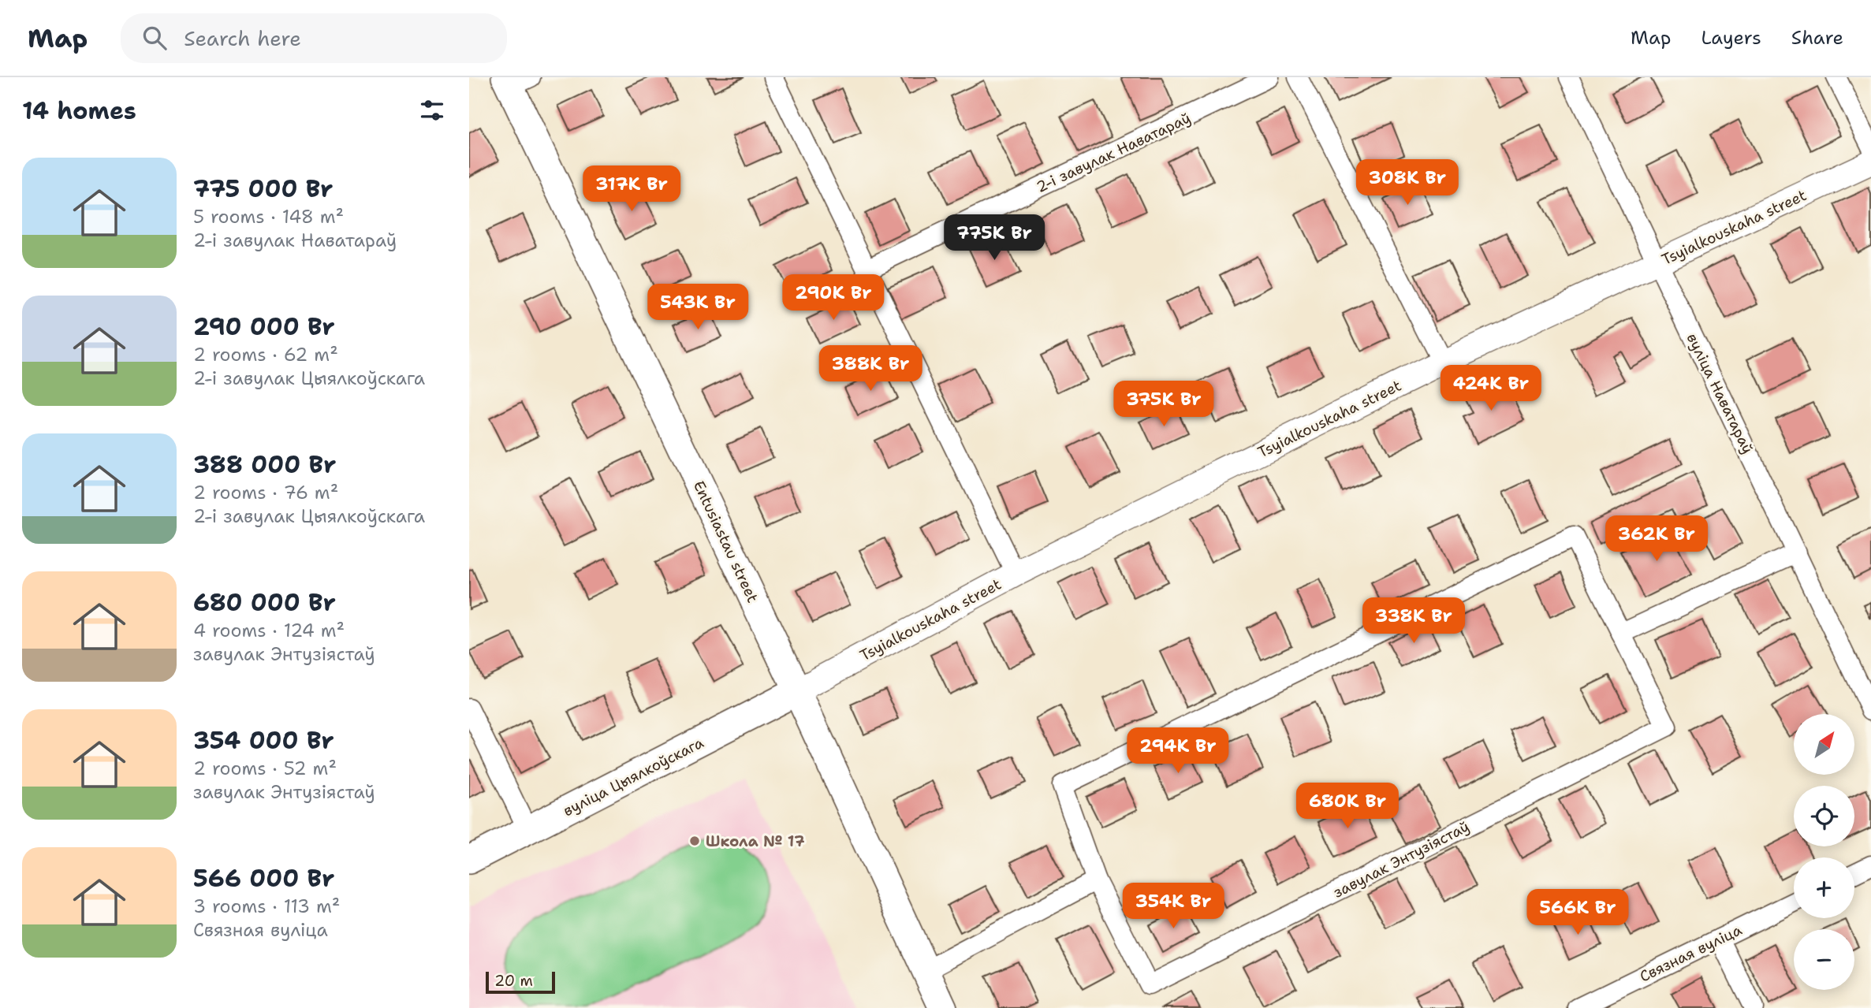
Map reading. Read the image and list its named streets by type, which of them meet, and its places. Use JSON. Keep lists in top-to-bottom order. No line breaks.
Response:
{"streets":{"main road":["Entusiastau street","вуліца Цыялкоўскага"],"street":["2-і завулак Наватараў","Tsyialkouskaha street","вуліца Наватараў","завулак Энтузіястаў","Связная вуліца"]},"crossings":[["Tsyialkouskaha street","вуліца Наватараў"],["Tsyialkouskaha street","Entusiastau street"],["Tsyialkouskaha street","вуліца Цыялкоўскага"],["Entusiastau street","вуліца Цыялкоўскага"]],"places":["Школа № 17"],"scale_bar":"20 m","north":"top right","page":{"header":"Map","search":"Search here","nav":["Map","Layers","Share"],"heading":"14 homes","list":[{"name":"775 000 Br","note":"5 rooms · 148 m² · 2-і завулак Наватараў"},{"name":"290 000 Br","note":"2 rooms · 62 m² · 2-і завулак Цыялкоўскага"},{"name":"388 000 Br","note":"2 rooms · 76 m² · 2-і завулак Цыялкоўскага"},{"name":"680 000 Br","note":"4 rooms · 124 m² · завулак Энтузіястаў"},{"name":"354 000 Br","note":"2 rooms · 52 m² · завулак Энтузіястаў"},{"name":"566 000 Br","note":"3 rooms · 113 m² · Связная вуліца"}],"price":["308K Br","317K Br","775K Br","290K Br","543K Br","388K Br","424K Br","375K Br","362K Br","338K Br","294K Br","680K Br","354K Br","566K Br"],"map_buttons":["+","−"],"scale":"20 m"}}
